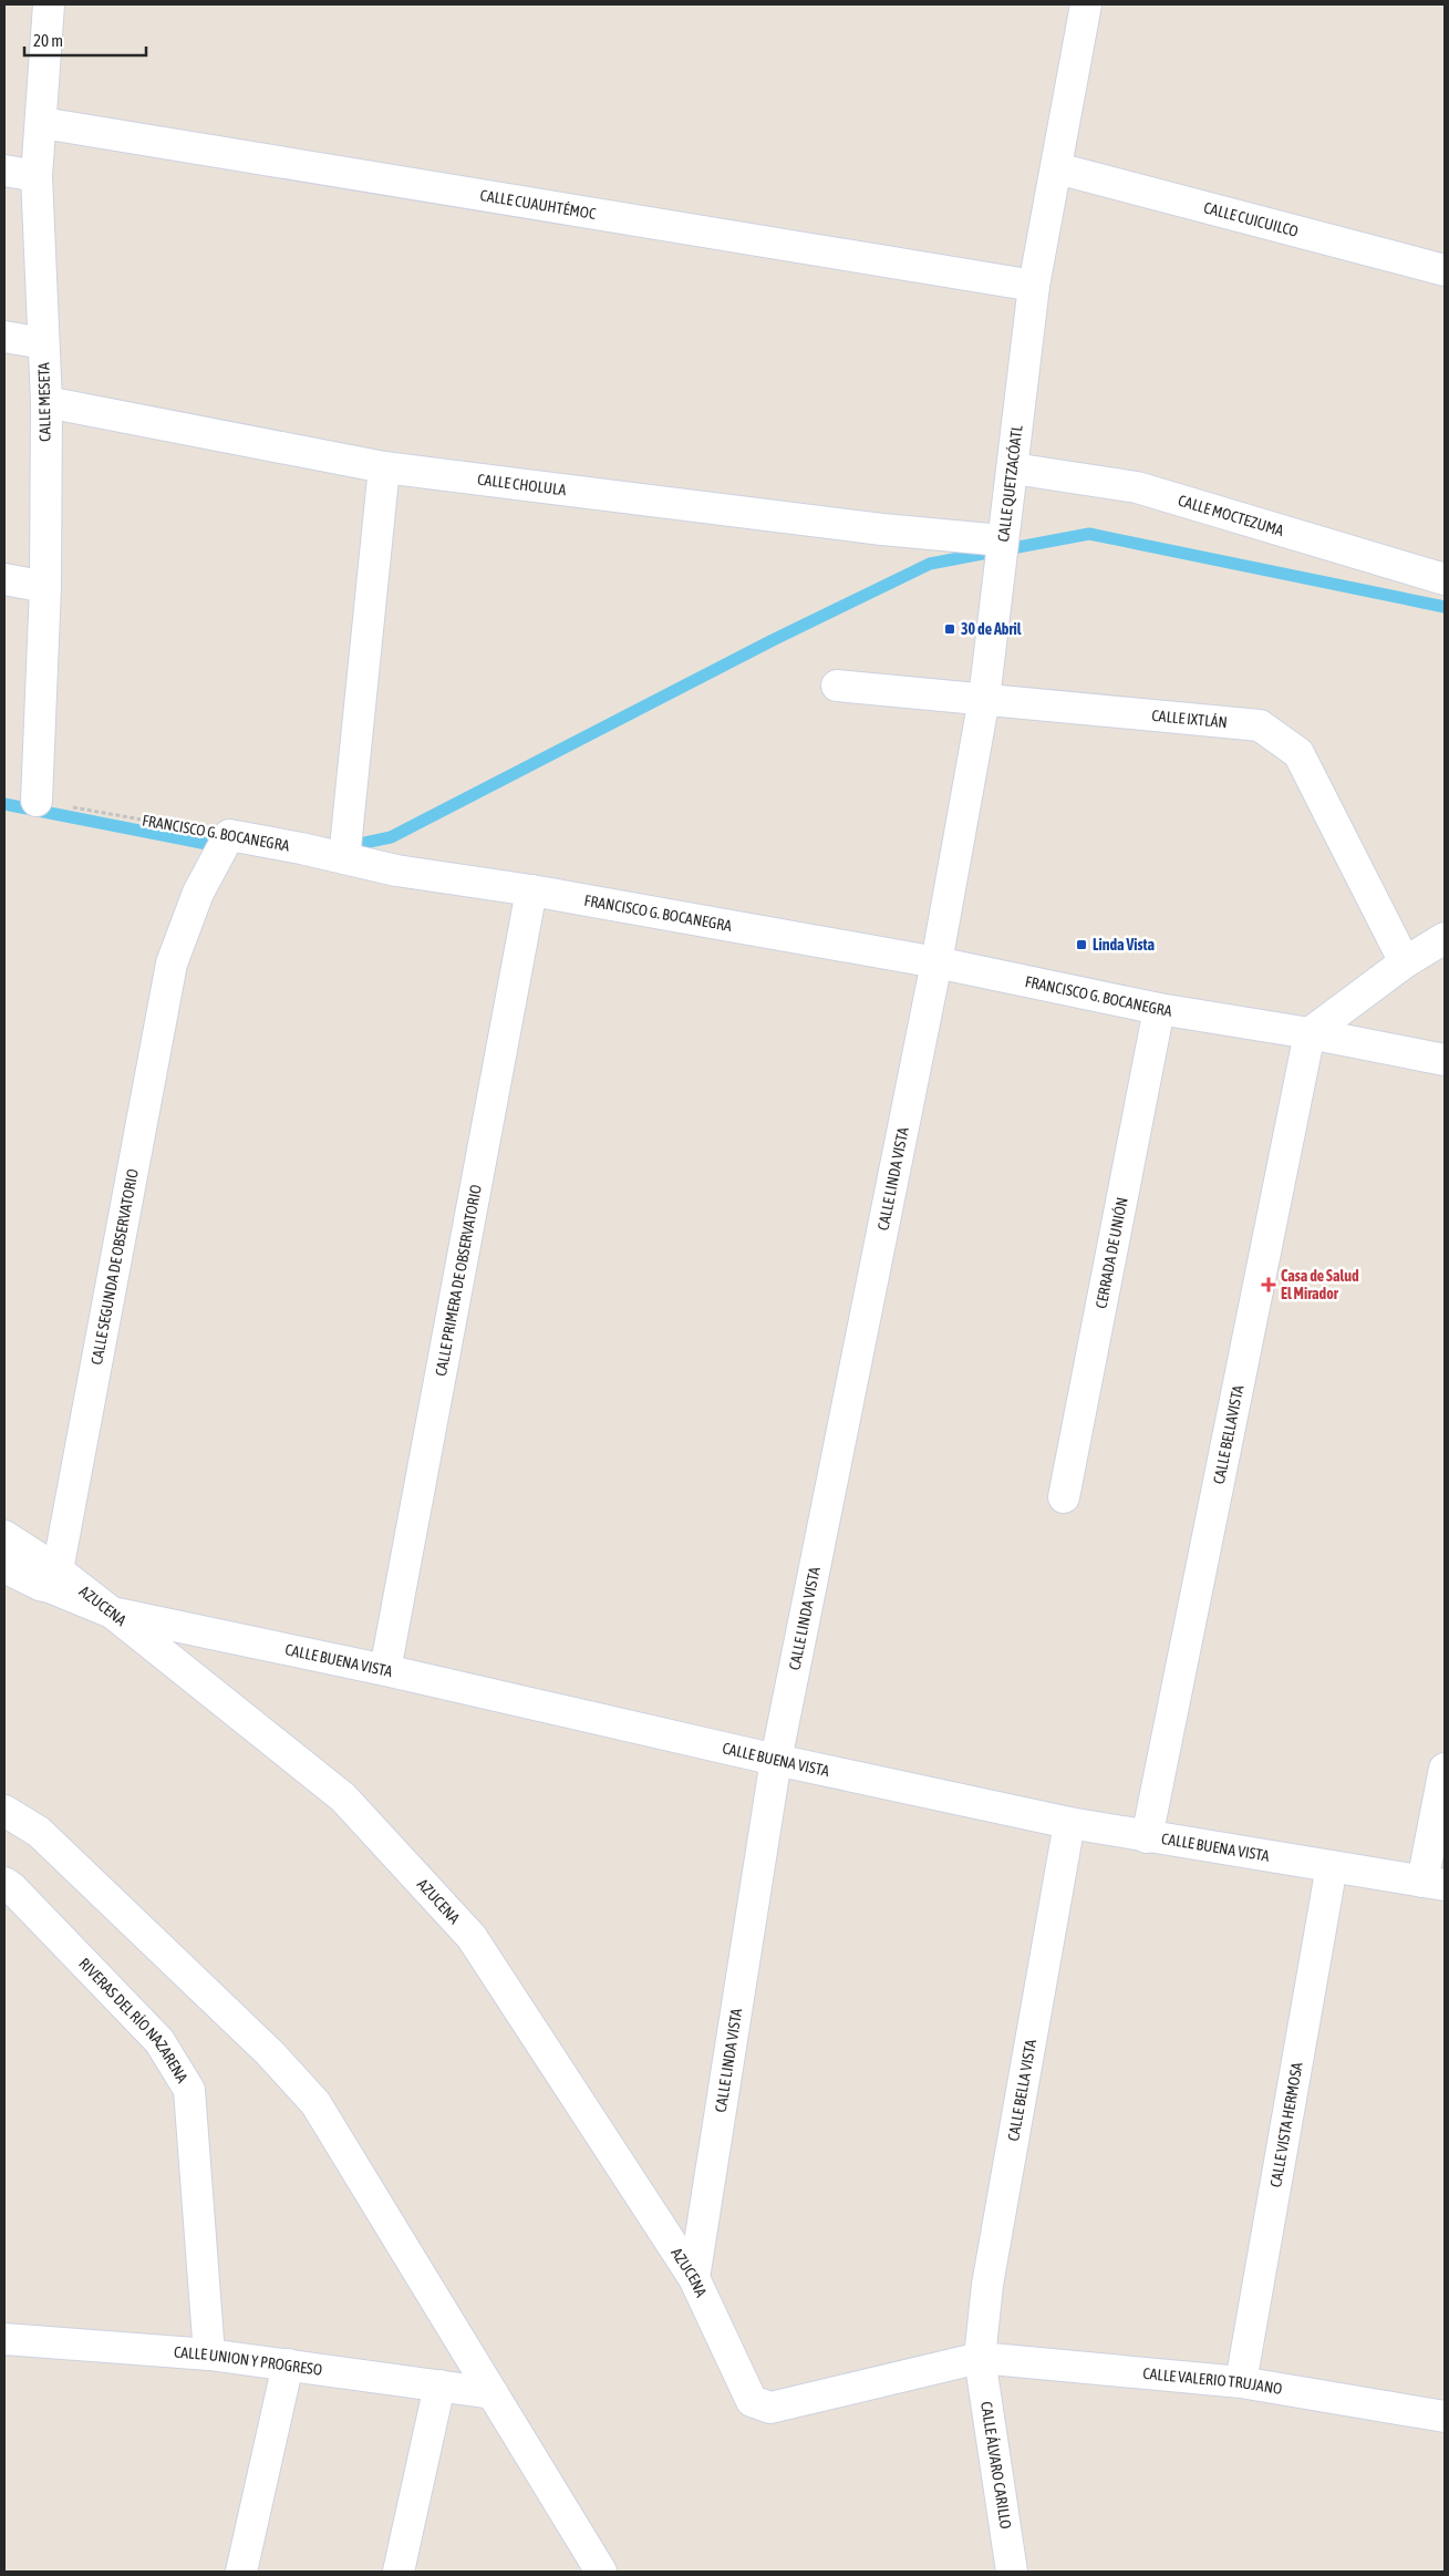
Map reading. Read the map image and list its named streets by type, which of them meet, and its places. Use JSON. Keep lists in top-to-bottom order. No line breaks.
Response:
{"streets":{"street":["CALLE CUAUHTÉMOC","CALLE CUICUILCO","CALLE MESETA","CALLE QUETZACÓATL","CALLE CHOLULA","CALLE MOCTEZUMA","CALLE IXTLÁN","FRANCISCO G. BOCANEGRA","CALLE LINDA VISTA","CERRADA DE UNIÓN","CALLE SEGUNDA DE OBSERVATORIO","CALLE PRIMERA DE OBSERVATORIO","CALLE BELLAVISTA","AZUCENA","CALLE BUENA VISTA","RIVERAS DEL RÍO NAZARENA","CALLE BELLA VISTA","CALLE VISTA HERMOSA","CALLE UNION Y PROGRESO","CALLE VALERIO TRUJANO","CALLE ÁLVARO CARILLO"]},"crossings":[["CALLE CUAUHTÉMOC","CALLE MESETA"],["CALLE CUAUHTÉMOC","CALLE QUETZACÓATL"],["CALLE CUICUILCO","CALLE QUETZACÓATL"],["CALLE MESETA","CALLE CHOLULA"],["CALLE MESETA","FRANCISCO G. BOCANEGRA"],["CALLE QUETZACÓATL","CALLE CHOLULA"],["CALLE QUETZACÓATL","CALLE MOCTEZUMA"],["CALLE QUETZACÓATL","CALLE IXTLÁN"],["CALLE QUETZACÓATL","FRANCISCO G. BOCANEGRA"],["CALLE QUETZACÓATL","CALLE LINDA VISTA"],["FRANCISCO G. BOCANEGRA","CALLE LINDA VISTA"],["FRANCISCO G. BOCANEGRA","CERRADA DE UNIÓN"],["FRANCISCO G. BOCANEGRA","CALLE SEGUNDA DE OBSERVATORIO"],["FRANCISCO G. BOCANEGRA","CALLE PRIMERA DE OBSERVATORIO"],["FRANCISCO G. BOCANEGRA","CALLE BELLAVISTA"],["CALLE LINDA VISTA","AZUCENA"],["CALLE LINDA VISTA","CALLE BUENA VISTA"],["CALLE SEGUNDA DE OBSERVATORIO","AZUCENA"],["CALLE PRIMERA DE OBSERVATORIO","CALLE BUENA VISTA"],["CALLE BELLAVISTA","CALLE BUENA VISTA"],["AZUCENA","CALLE BUENA VISTA"],["AZUCENA","CALLE BELLA VISTA"],["AZUCENA","CALLE VALERIO TRUJANO"],["AZUCENA","CALLE ÁLVARO CARILLO"],["CALLE BUENA VISTA","CALLE BELLA VISTA"],["CALLE BUENA VISTA","CALLE VISTA HERMOSA"],["RIVERAS DEL RÍO NAZARENA","CALLE UNION Y PROGRESO"],["CALLE BELLA VISTA","CALLE VALERIO TRUJANO"],["CALLE BELLA VISTA","CALLE ÁLVARO CARILLO"],["CALLE VISTA HERMOSA","CALLE VALERIO TRUJANO"],["CALLE VALERIO TRUJANO","CALLE ÁLVARO CARILLO"]],"places":{"transit":["30 de Abril","Linda Vista"],"health":["Casa de Salud El Mirador"]},"scale_bar":"20 m"}
